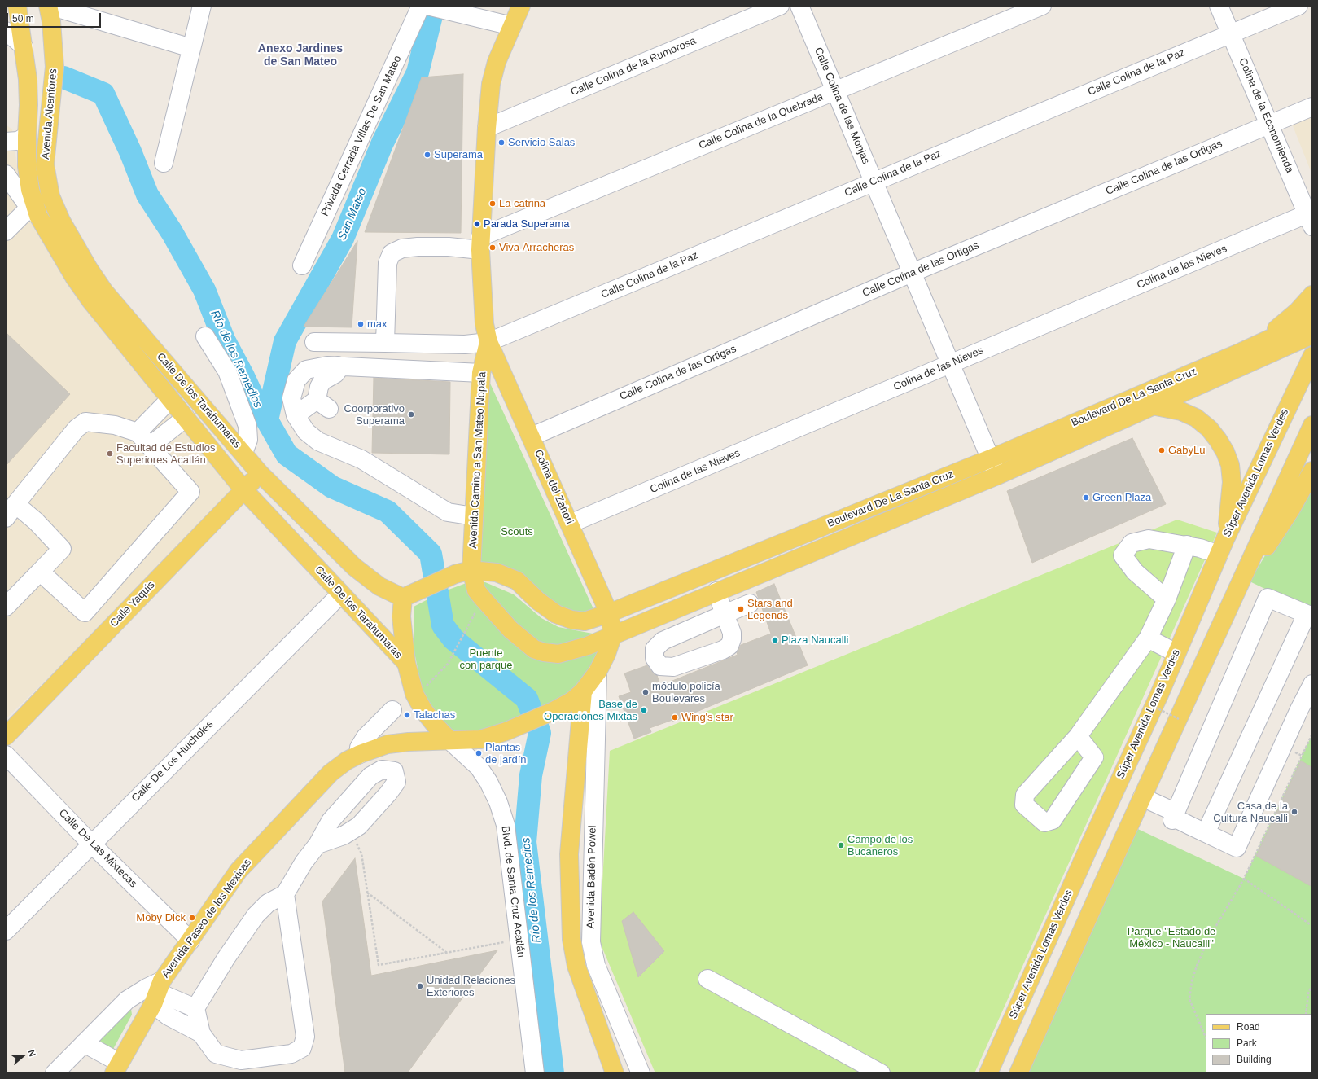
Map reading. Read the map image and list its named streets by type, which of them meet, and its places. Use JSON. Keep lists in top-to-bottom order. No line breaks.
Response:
{"streets":{"main road":["Avenida Alcanfores","Boulevard De La Santa Cruz","Calle De los Tarahumaras","Avenida Camino a San Mateo Nopala","Súper Avenida Lomas Verdes","Colina del Zahori","Calle Yaquis","Blvd. de Santa Cruz Acatlán","Avenida Paseo de los Mexicas"],"street":["Calle Colina de la Rumorosa","Calle Colina de la Paz","Calle Colina de las Monjas","Colina de la Economienda","Calle Colina de la Quebrada","Privada Cerrada Villas De San Mateo","Calle Colina de las Ortigas","Colina de las Nieves","Calle De Los Huicholes","Calle De Las Mixtecas","Avenida Badén Powel"]},"crossings":[["Calle Colina de la Rumorosa","Avenida Camino a San Mateo Nopala"],["Calle Colina de la Paz","Calle Colina de las Monjas"],["Calle Colina de la Paz","Colina de la Economienda"],["Calle Colina de la Paz","Avenida Camino a San Mateo Nopala"],["Calle Colina de la Paz","Colina del Zahori"],["Calle Colina de las Monjas","Calle Colina de la Quebrada"],["Calle Colina de las Monjas","Calle Colina de las Ortigas"],["Calle Colina de las Monjas","Colina de las Nieves"],["Calle Colina de las Monjas","Boulevard De La Santa Cruz"],["Avenida Alcanfores","Calle De los Tarahumaras"],["Colina de la Economienda","Calle Colina de las Ortigas"],["Colina de la Economienda","Colina de las Nieves"],["Calle Colina de la Quebrada","Avenida Camino a San Mateo Nopala"],["Calle Colina de las Ortigas","Colina del Zahori"],["Colina de las Nieves","Colina del Zahori"],["Boulevard De La Santa Cruz","Calle De los Tarahumaras"],["Boulevard De La Santa Cruz","Avenida Camino a San Mateo Nopala"],["Boulevard De La Santa Cruz","Colina del Zahori"],["Calle De los Tarahumaras","Calle Yaquis"],["Calle De los Tarahumaras","Calle De Los Huicholes"],["Calle De los Tarahumaras","Blvd. de Santa Cruz Acatlán"],["Avenida Camino a San Mateo Nopala","Colina del Zahori"],["Calle De Los Huicholes","Calle De Las Mixtecas"],["Calle De Las Mixtecas","Avenida Paseo de los Mexicas"],["Blvd. de Santa Cruz Acatlán","Avenida Paseo de los Mexicas"]],"districts":["Anexo Jardines de San Mateo"],"water":["San Mateo","Río de los Remedios"],"parks":["Scouts","Puente con parque","Parque \"Estado de México - Naucalli\""],"places":["Servicio Salas","Superama","La catrina","Parada Superama","Viva Arracheras","max","Coorporativo Superama","GabyLu","Facultad de Estudios Superiores Acatlán","Green Plaza","Stars and Legends","Plaza Naucalli","módulo policía Boulevares","Base de Operaciónes Mixtas","Talachas","Wing's star","Plantas de jardín","Casa de la Cultura Naucalli","Campo de los Bucaneros","Moby Dick","Unidad Relaciones Exteriores"],"legend":["Road","Park","Building"],"scale_bar":"50 m","north":"right"}
